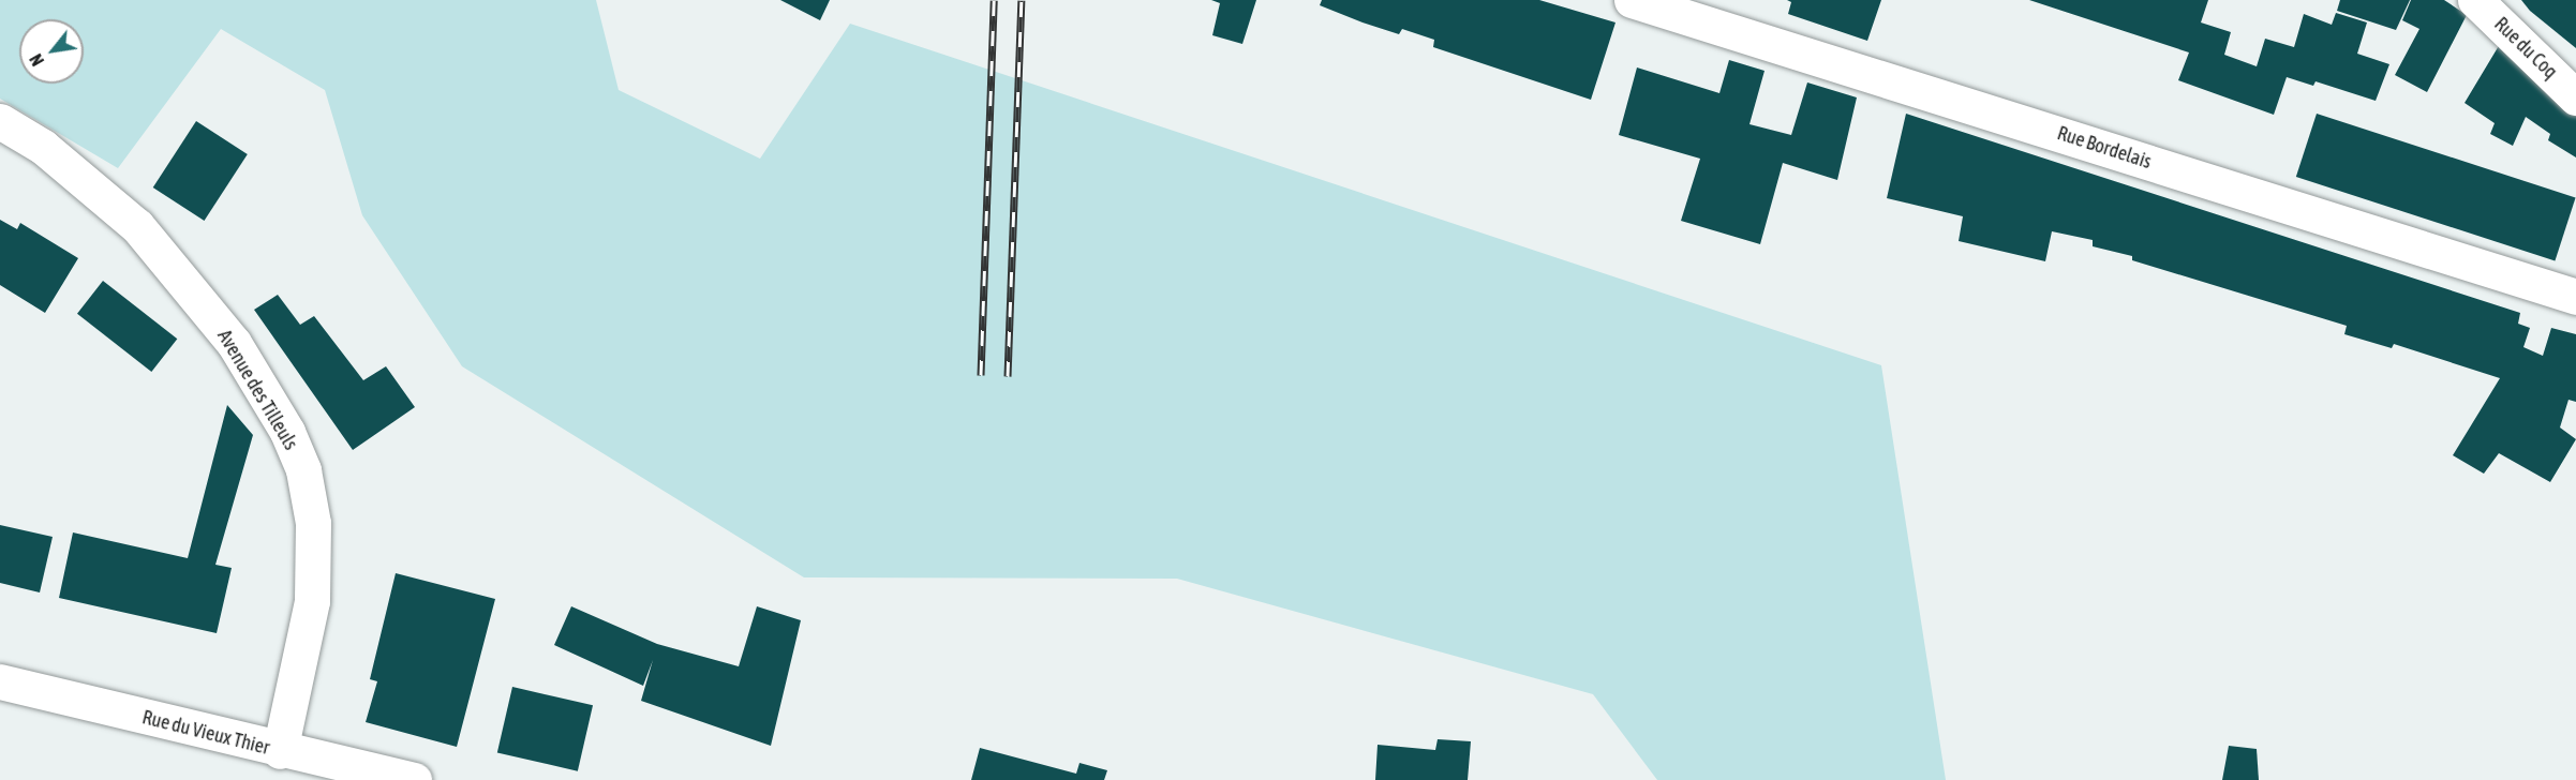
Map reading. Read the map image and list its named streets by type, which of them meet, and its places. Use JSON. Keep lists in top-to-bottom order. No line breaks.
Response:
{"streets":{"street":["Rue du Coq","Rue Bordelais","Avenue des Tilleuls","Rue du Vieux Thier"]},"crossings":[["Avenue des Tilleuls","Rue du Vieux Thier"]],"north":"bottom left"}
